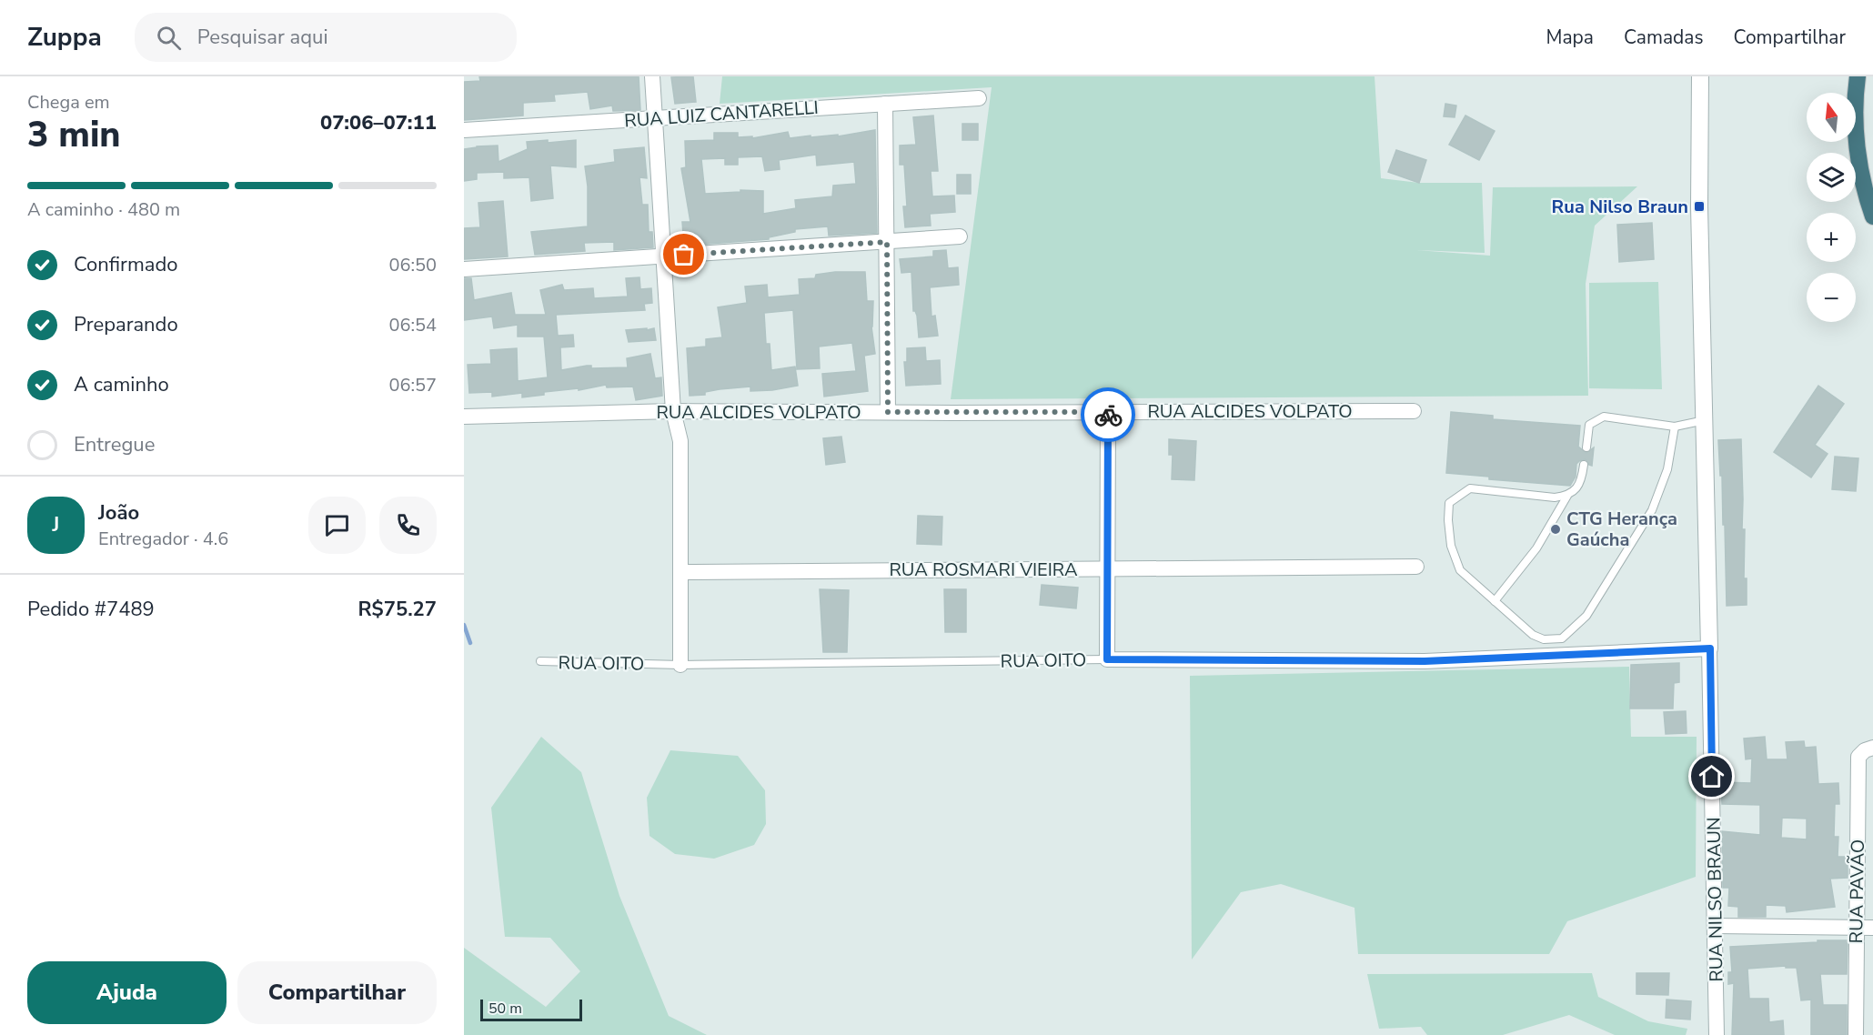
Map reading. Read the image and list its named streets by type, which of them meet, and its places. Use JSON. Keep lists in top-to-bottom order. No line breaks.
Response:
{"streets":{"street":["RUA LUIZ CANTARELLI","RUA ALCIDES VOLPATO","RUA ROSMARI VIEIRA","RUA OITO","RUA PAVÃO","RUA NILSO BRAUN"]},"crossings":[["RUA OITO","RUA NILSO BRAUN"]],"places":{"transit":["Rua Nilso Braun"],"other":["CTG Herança Gaúcha"]},"scale_bar":"50 m","north":"top","page":{"header":"Zuppa","search":"Pesquisar aqui","nav":["Mapa","Camadas","Compartilhar"],"heading":["3 min","Chega em","07:06–07:11"],"panel":["João","Entregador · 4.6","Pedido #7489","R$75.27"],"map_buttons":["+","−"],"bar":"A caminho · 480 m","list":[["Confirmado","06:50"],["Preparando","06:54"],["A caminho","06:57"],"Entregue"],"round":"J","buttons":["Ajuda","Compartilhar"],"scale":"50 m"}}
